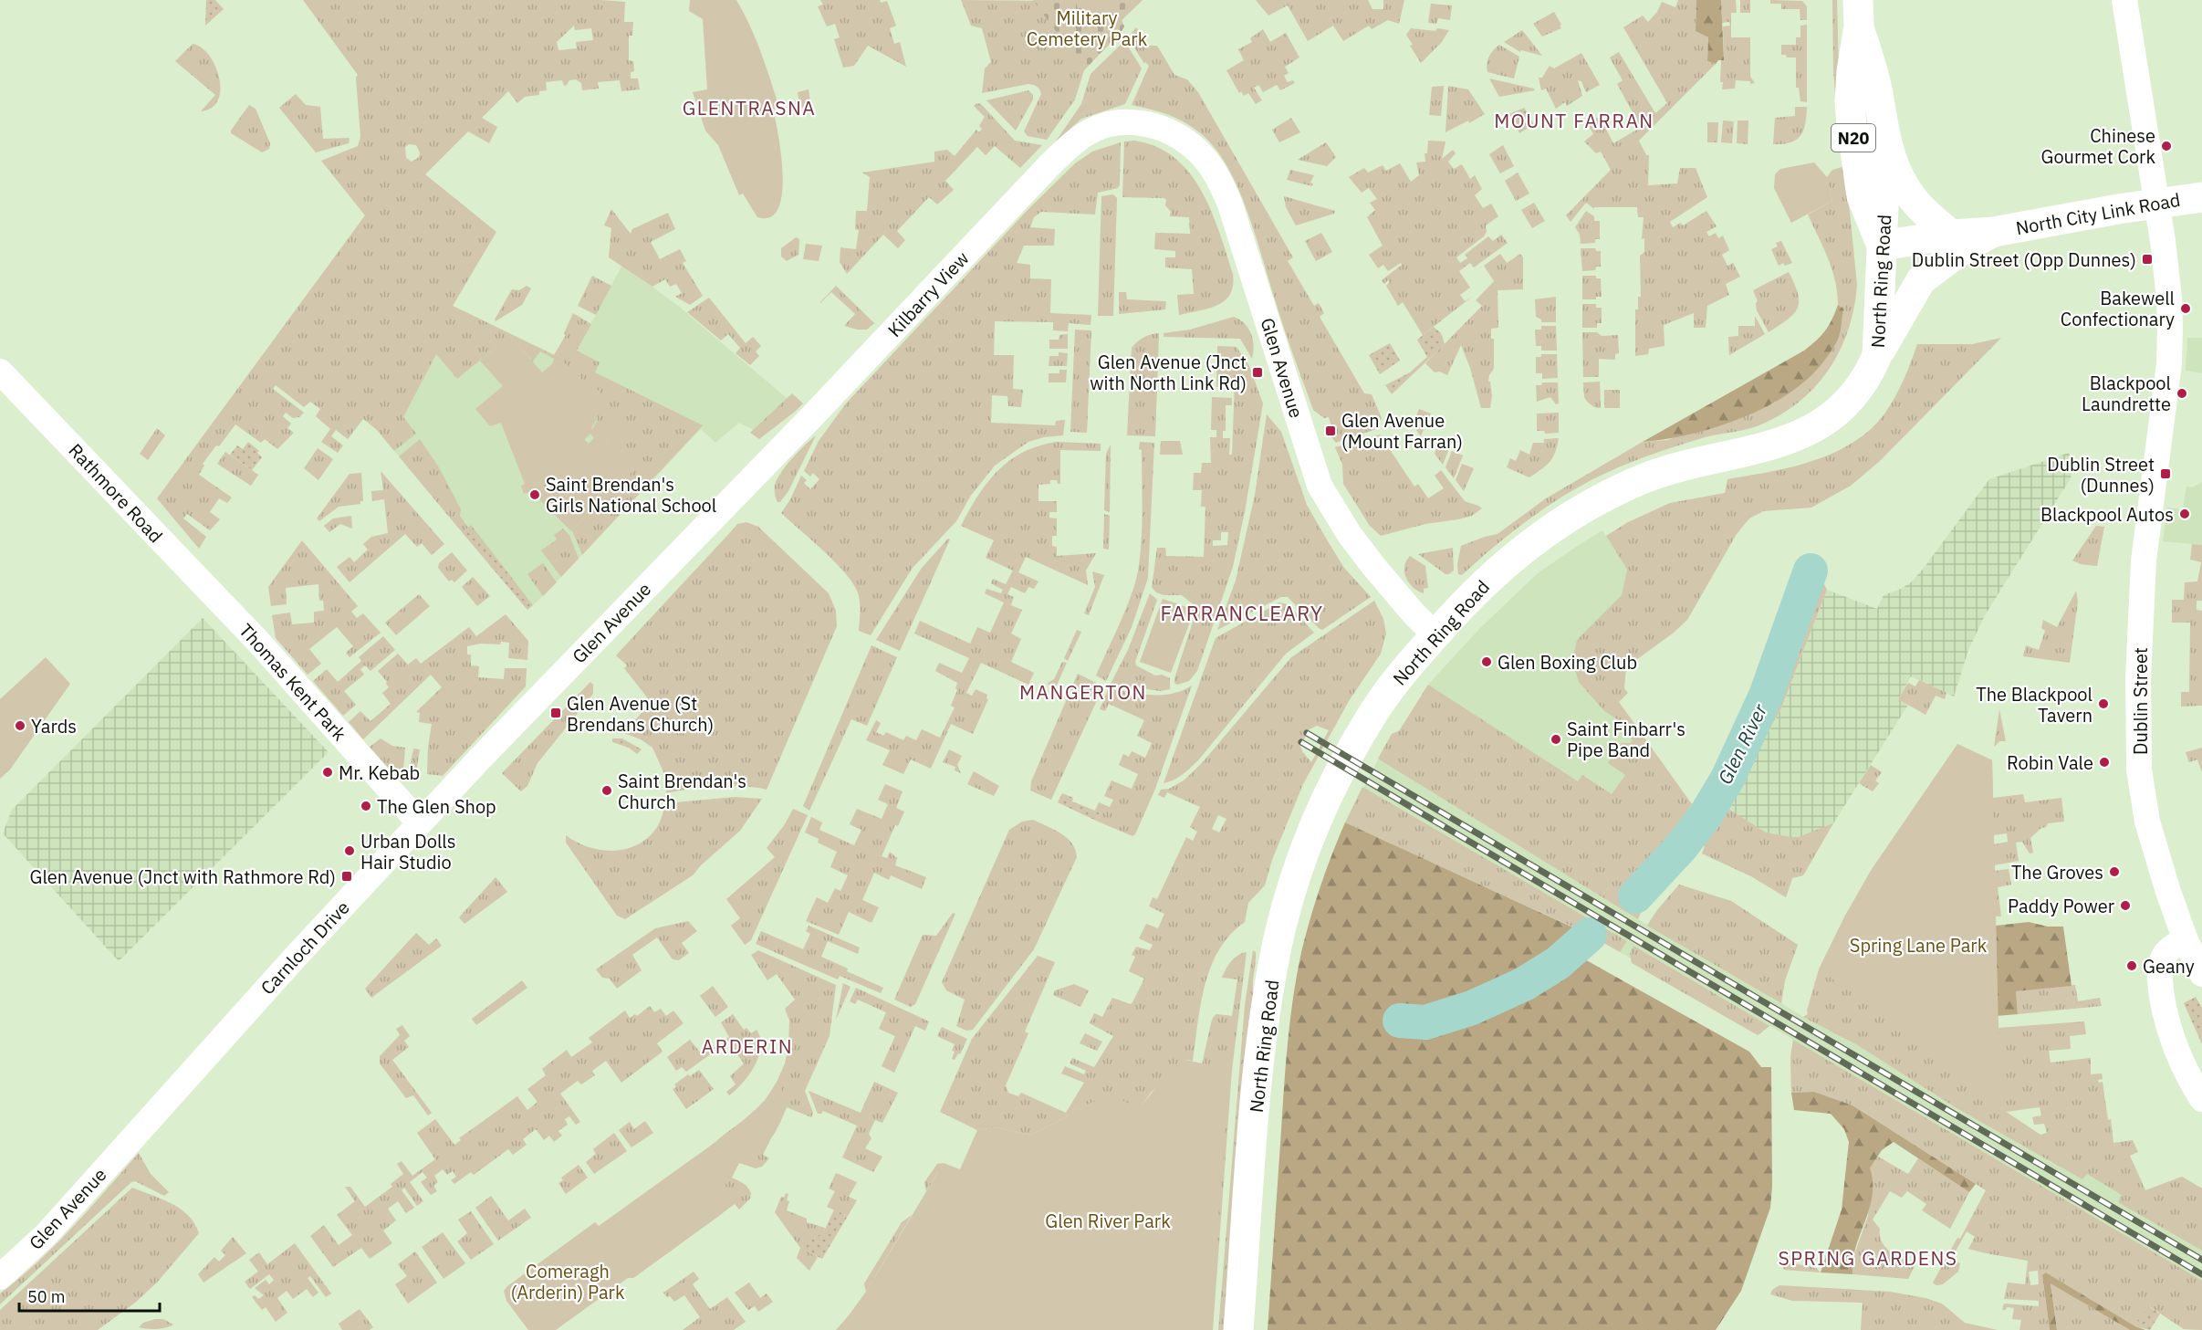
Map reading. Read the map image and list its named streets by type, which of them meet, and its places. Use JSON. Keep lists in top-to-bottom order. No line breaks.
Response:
{"streets":{"main road":["N20","North City Link Road","North Ring Road"],"street":["Kilbarry View","Glen Avenue","Rathmore Road","Thomas Kent Park","Dublin Street","Carnloch Drive"]},"crossings":[["N20","North City Link Road"],["N20","North Ring Road"],["North City Link Road","North Ring Road"],["North Ring Road","Glen Avenue"],["Kilbarry View","Glen Avenue"],["Glen Avenue","Carnloch Drive"],["Rathmore Road","Thomas Kent Park"],["Thomas Kent Park","Carnloch Drive"]],"districts":["GLENTRASNA","MOUNT FARRAN","FARRANCLEARY","MANGERTON","ARDERIN","SPRING GARDENS"],"water":["Glen River"],"parks":["Military Cemetery Park","Spring Lane Park","Glen River Park","Comeragh (Arderin) Park"],"places":{"other":["Chinese Gourmet Cork","Bakewell Confectionary","Blackpool Laundrette","Saint Brendan's Girls National School","Blackpool Autos","Glen Boxing Club","The Blackpool Tavern","Yards","Saint Finbarr's Pipe Band","Robin Vale","Mr. Kebab","Saint Brendan's Church","The Glen Shop","Urban Dolls Hair Studio","The Groves","Paddy Power","Geany"],"transit":["Dublin Street (Opp Dunnes)","Glen Avenue (Jnct with North Link Rd)","Glen Avenue (Mount Farran)","Dublin Street (Dunnes)","Glen Avenue (St Brendans Church)","Glen Avenue (Jnct with Rathmore Rd)"]},"scale_bar":"50 m"}
